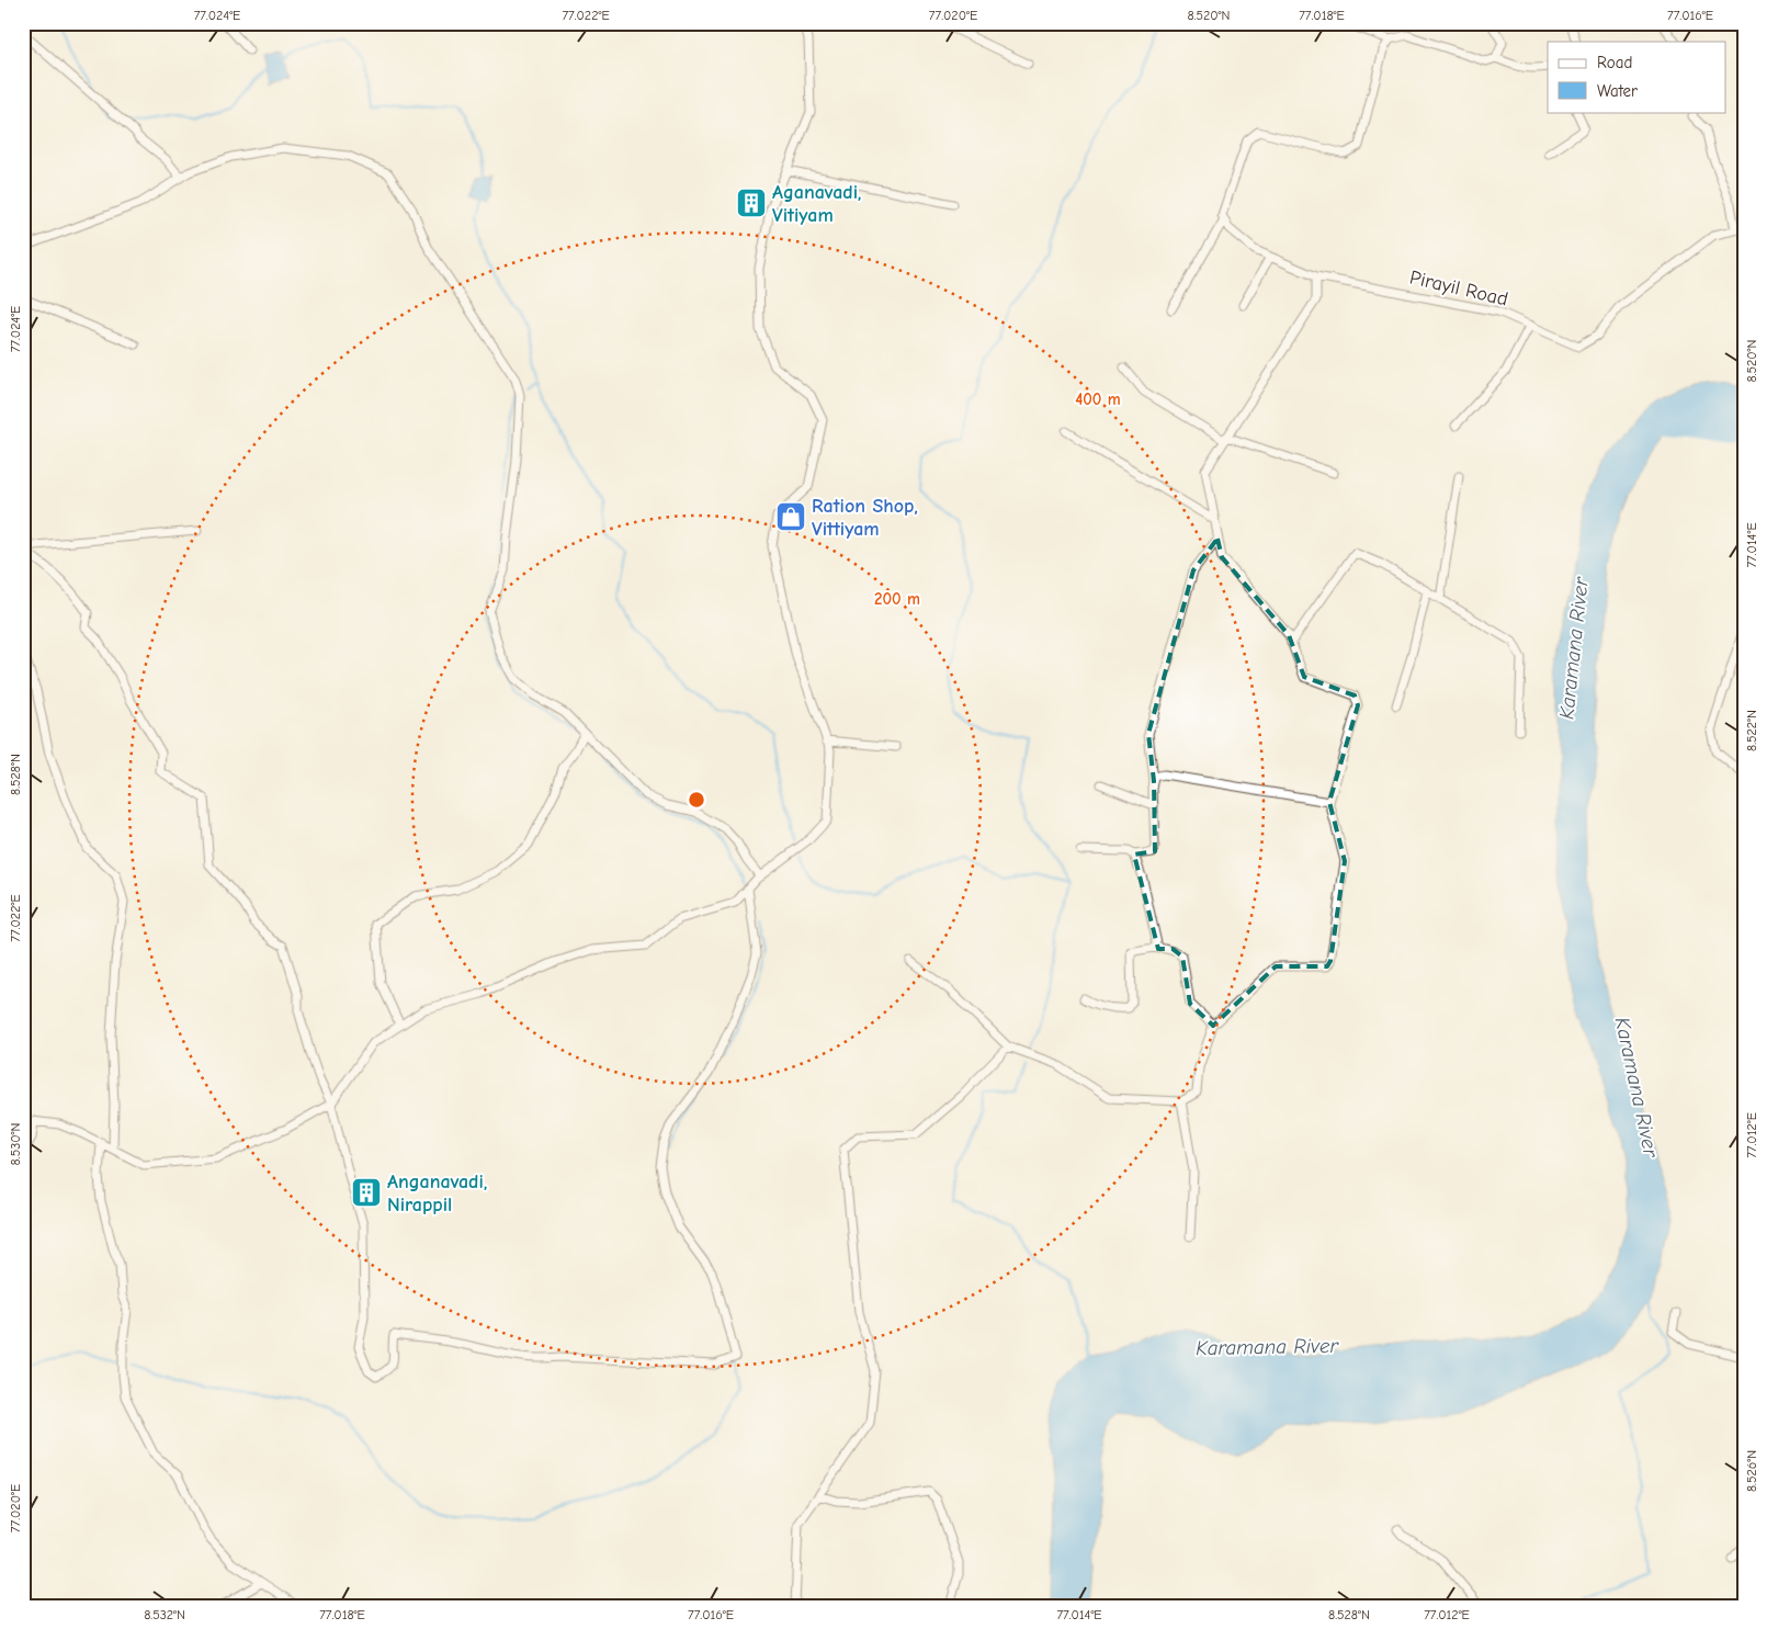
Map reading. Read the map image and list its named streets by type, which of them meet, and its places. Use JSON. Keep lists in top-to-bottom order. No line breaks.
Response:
{"streets":{"street":["Pirayil Road"]},"water":["Karamana River"],"places":{"building":["Aganavadi, Vitiyam","Anganavadi, Nirappil"],"shop":["Ration Shop, Vittiyam"]},"legend":["Road","Water"],"coordinates":["77.024°E","77.022°E","77.020°E","8.520°N","77.018°E","77.016°E","77.014°E","8.522°N","8.528°N","77.012°E","8.530°N","8.526°N","8.532°N"],"rings":["400 m","200 m"]}
